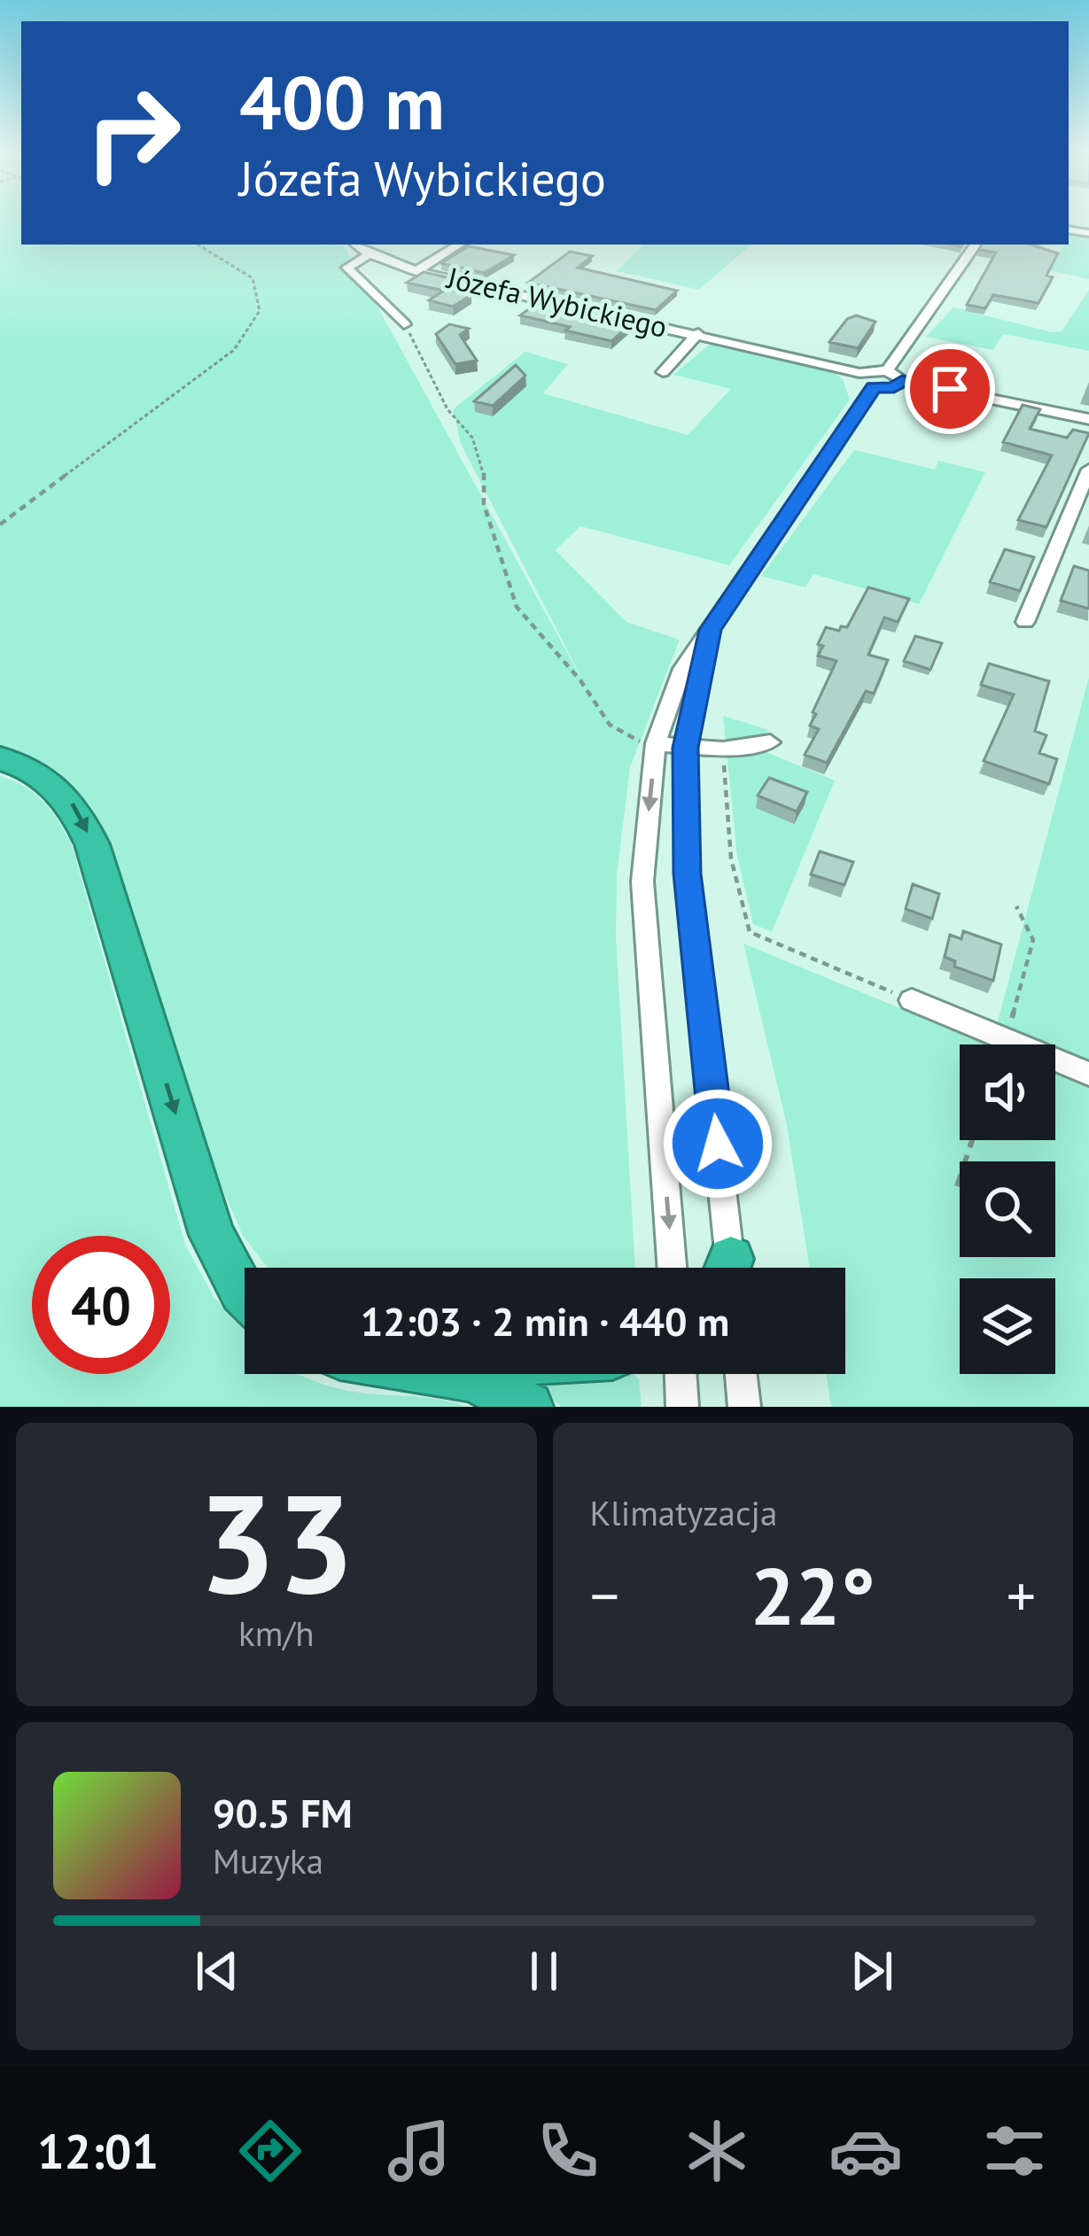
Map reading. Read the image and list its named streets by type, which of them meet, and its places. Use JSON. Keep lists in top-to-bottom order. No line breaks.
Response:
{"streets":{"street":["Józefa Wybickiego"]},"page":{"turn":["400 m","Józefa Wybickiego"],"limit":"40","trip":"12:03 · 2 min · 440 m","tile":[["33","km/h"],"Klimatyzacja"],"heat":["−","22°","+"],"song":["90.5 FM","Muzyka"],"tabs":"12:01"}}
